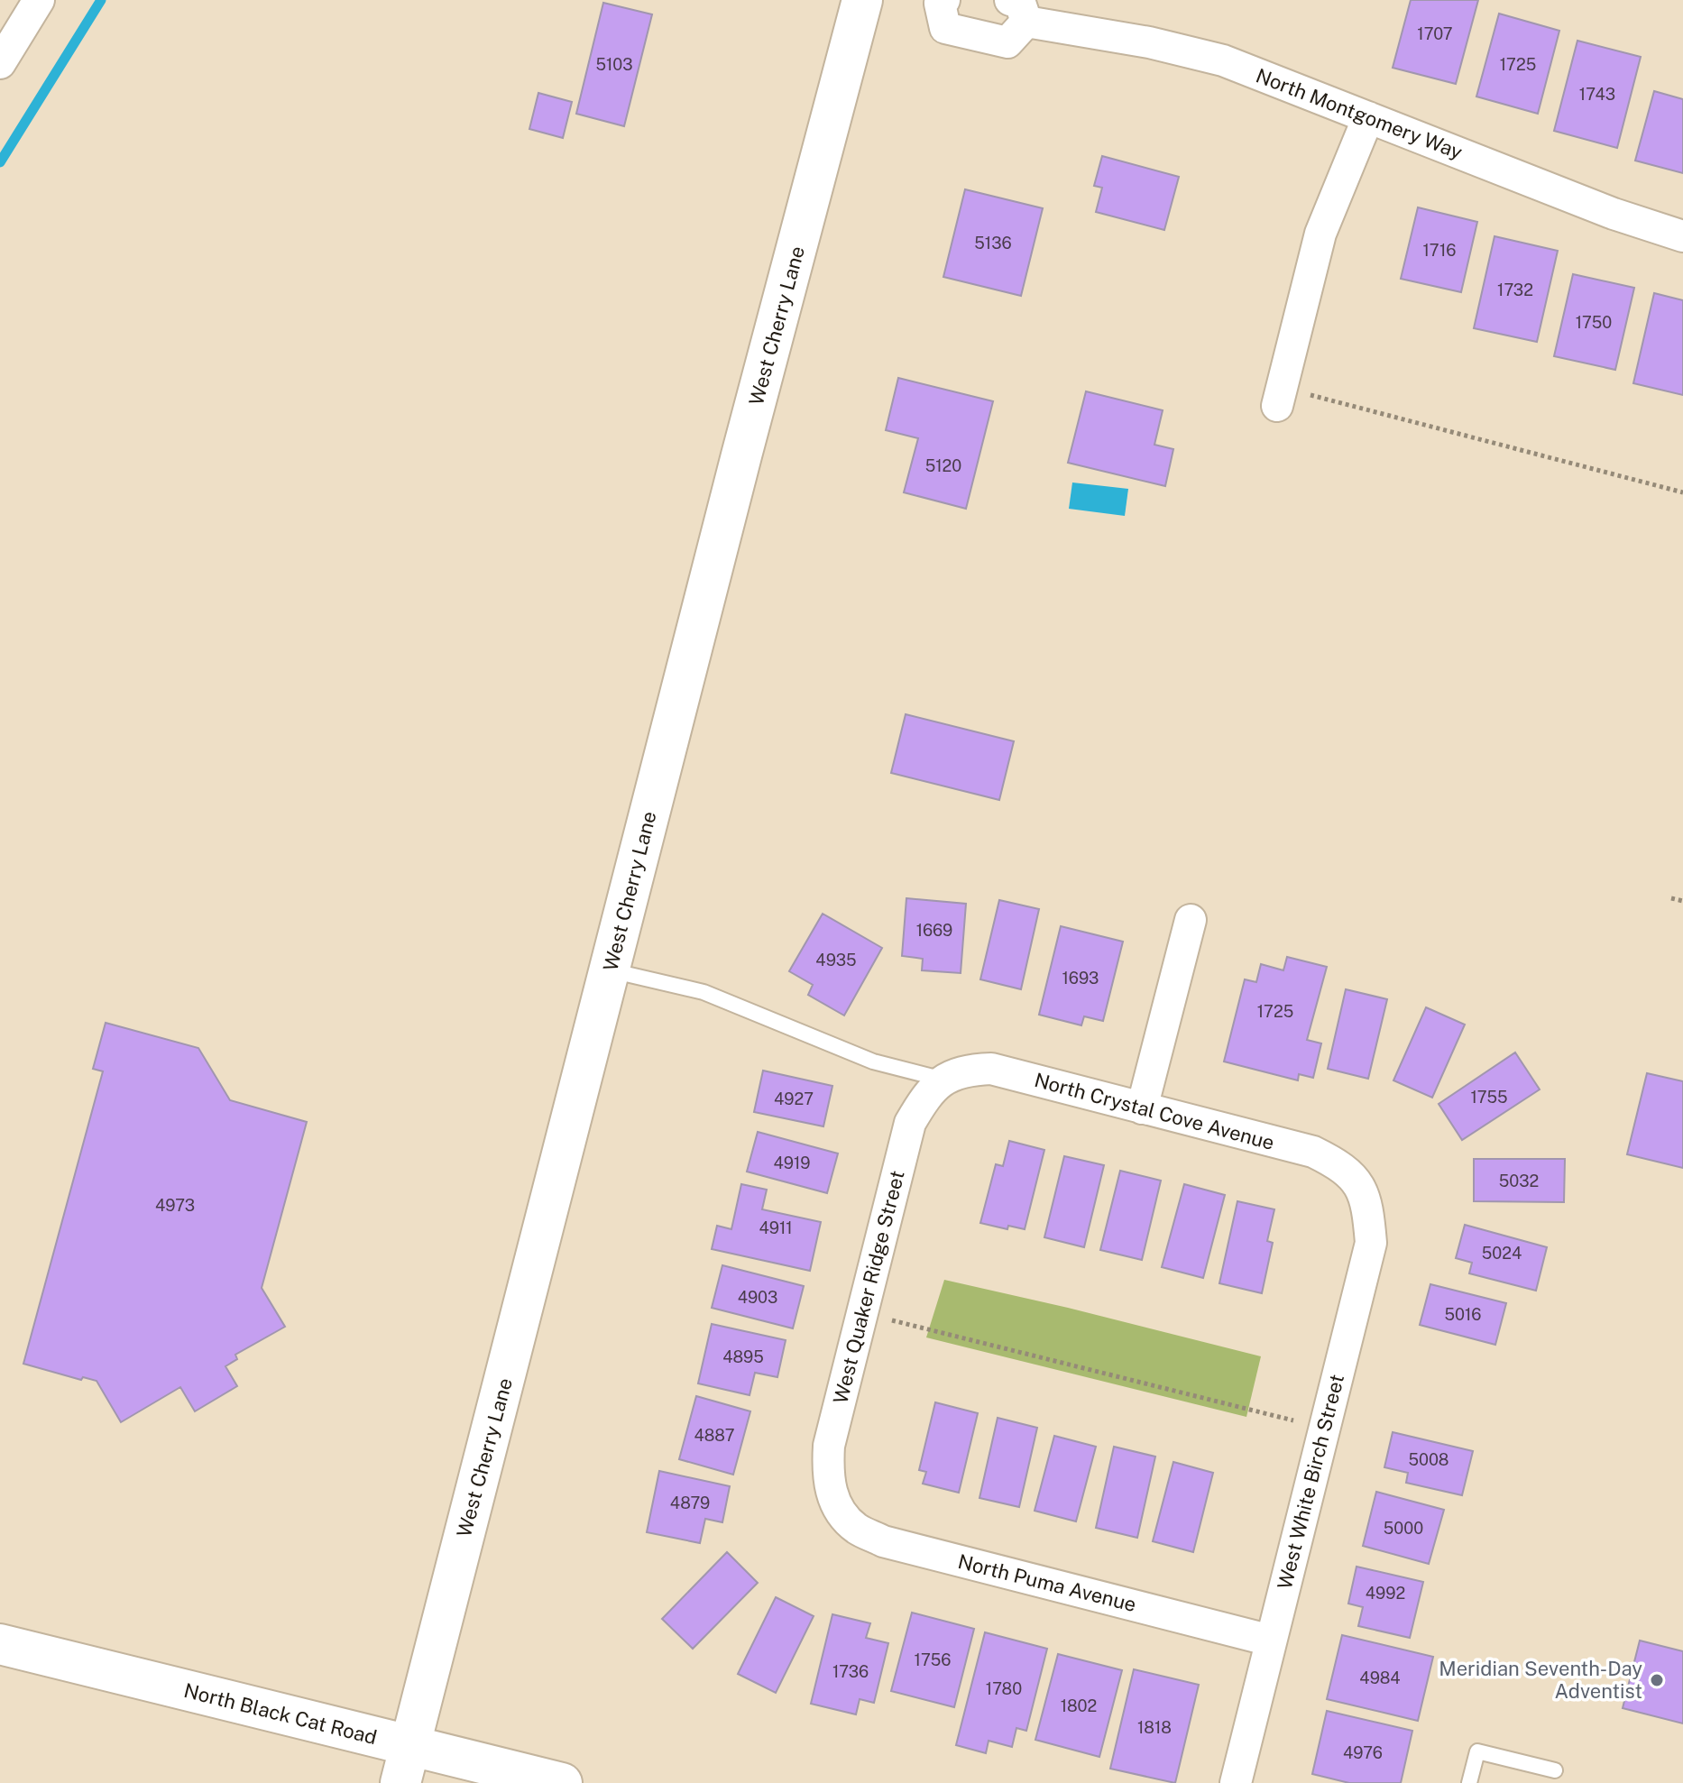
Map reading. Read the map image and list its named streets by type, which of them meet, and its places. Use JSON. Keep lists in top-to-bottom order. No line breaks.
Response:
{"streets":{"main road":["West Cherry Lane","North Black Cat Road"],"street":["North Montgomery Way","North Crystal Cove Avenue","West Quaker Ridge Street","West White Birch Street","North Puma Avenue"]},"crossings":[["West Cherry Lane","North Black Cat Road"],["North Crystal Cove Avenue","West Quaker Ridge Street"],["North Crystal Cove Avenue","West White Birch Street"],["West Quaker Ridge Street","North Puma Avenue"],["West White Birch Street","North Puma Avenue"]],"places":["Meridian Seventh-Day Adventist"],"house_numbers":["1707","5103","1725","1743","5136","1716","1732","1750","5120","1669","4935","1693","1725","1755","4927","4919","5032","4973","4911","5024","4903","5016","4895","4887","5008","4879","5000","4992","1756","1736","4984","1780","1802","1818","4976"]}
